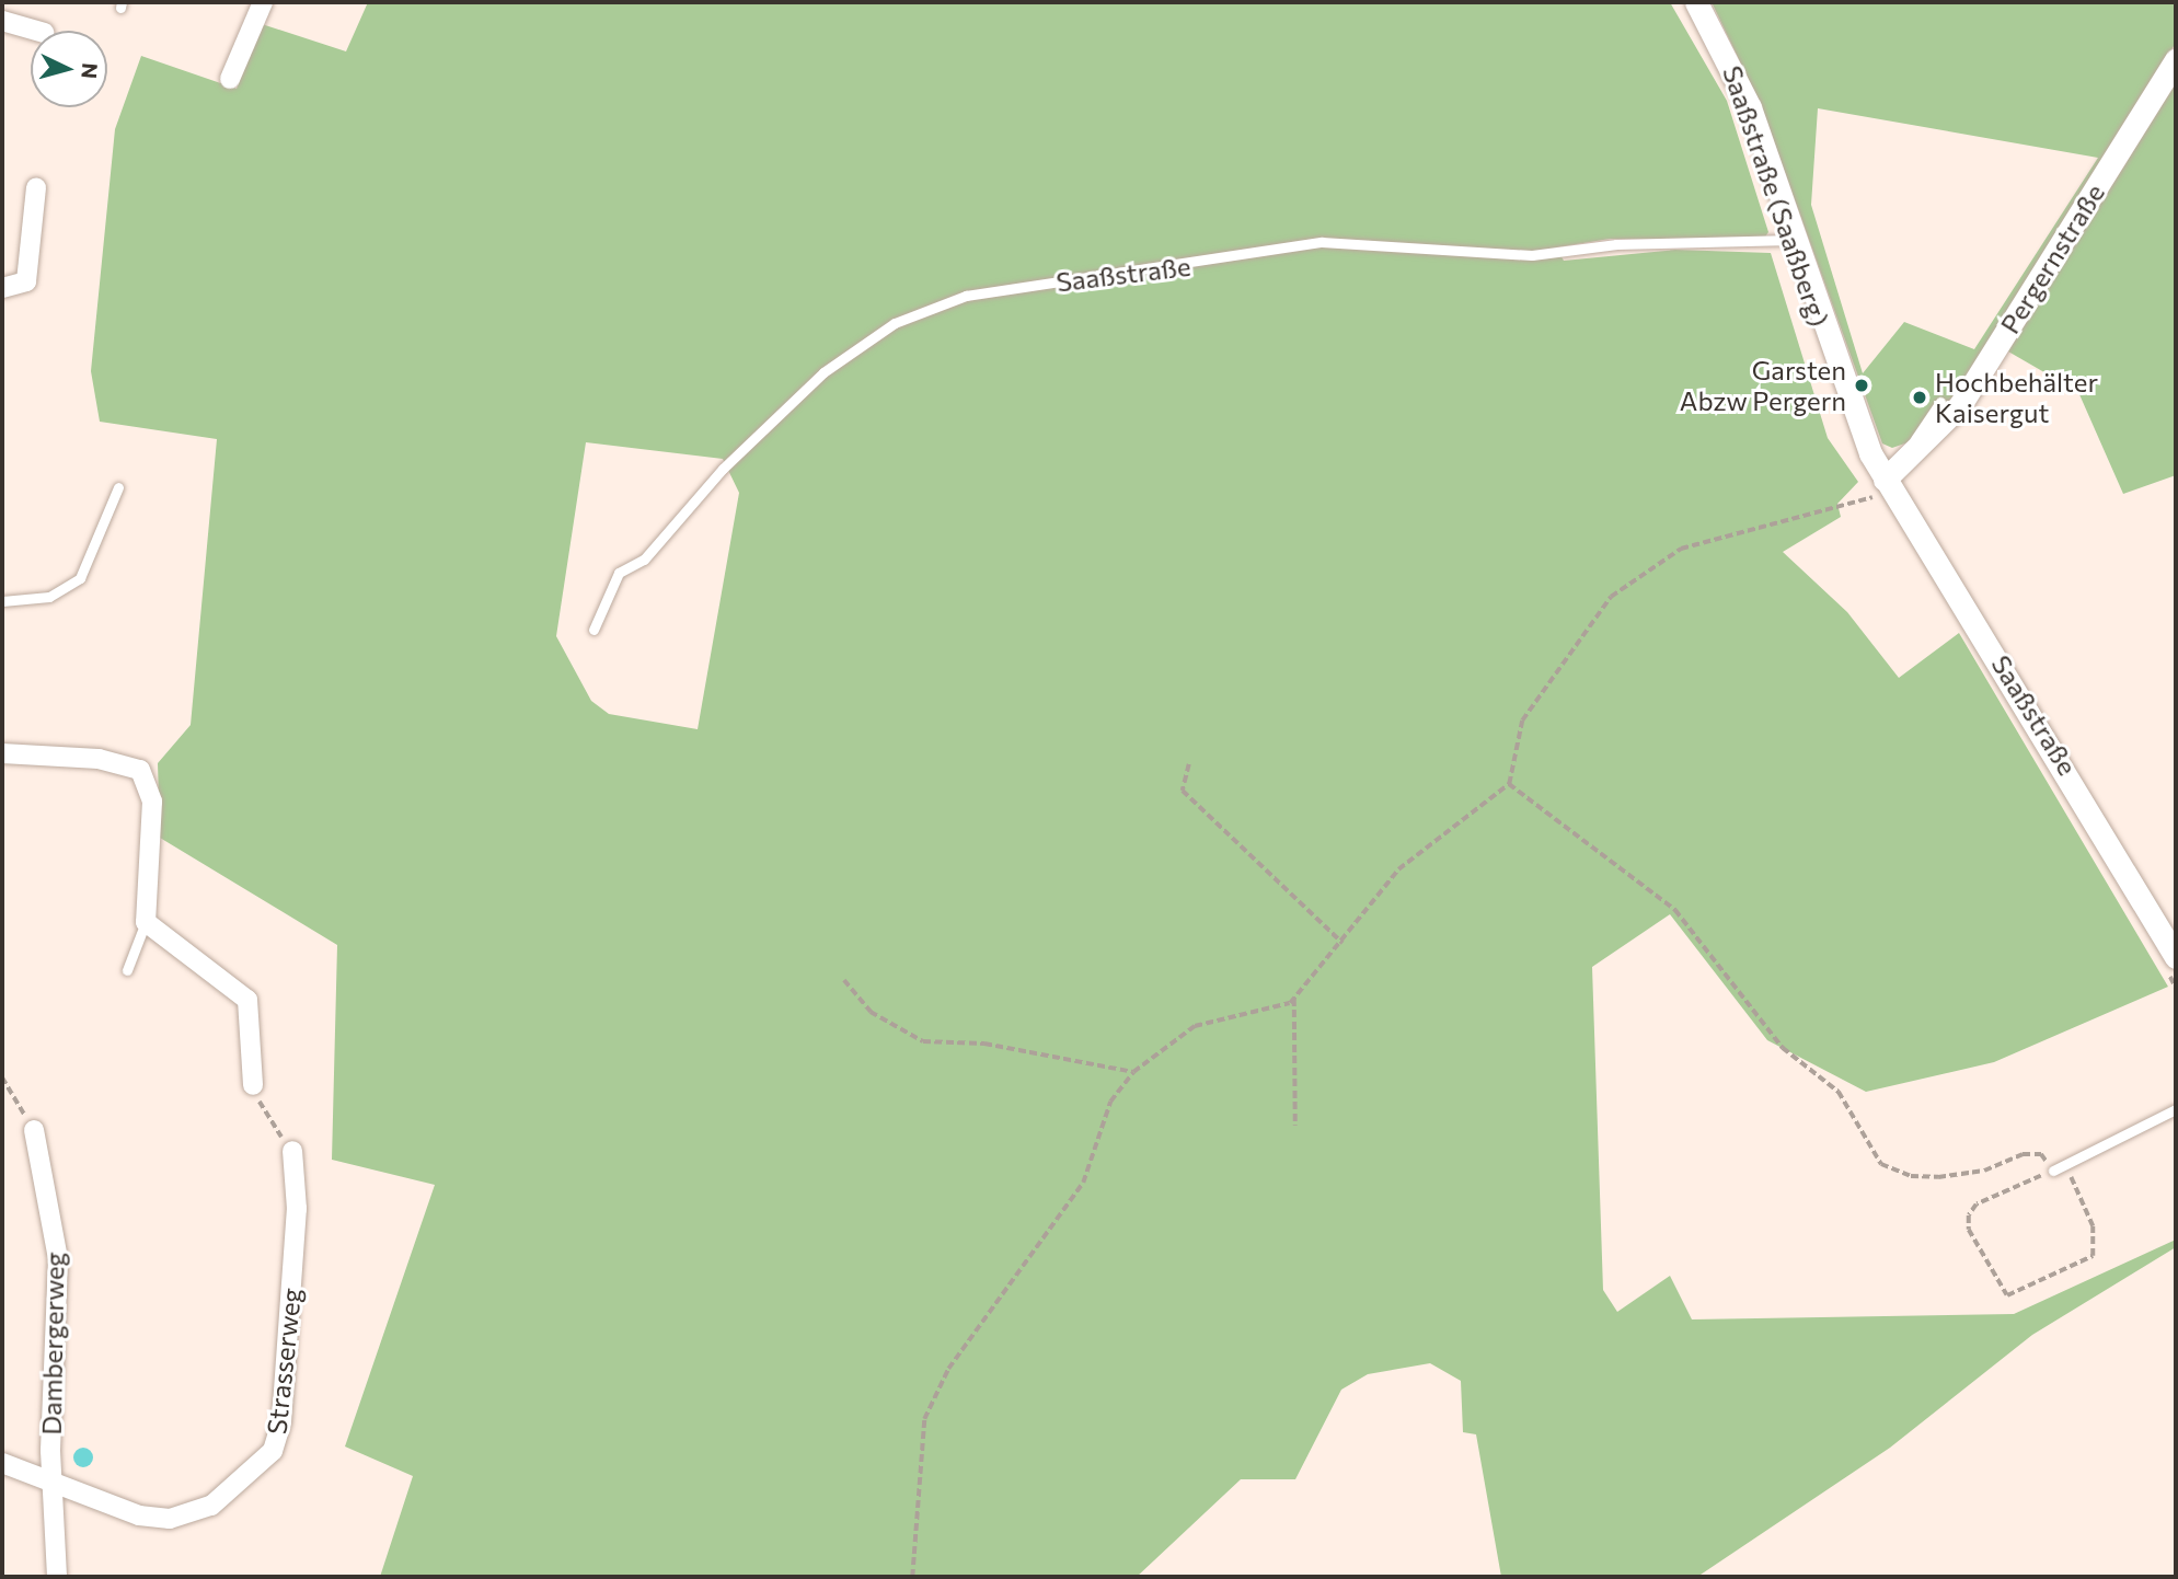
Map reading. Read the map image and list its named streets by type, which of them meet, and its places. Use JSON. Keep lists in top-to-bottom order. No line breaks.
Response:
{"streets":{"street":["Saaßstraße (Saaßberg)","Pergernstraße","Saaßstraße","Dambergerweg","Strasserweg"]},"crossings":[["Saaßstraße (Saaßberg)","Pergernstraße"],["Saaßstraße (Saaßberg)","Saaßstraße"],["Pergernstraße","Saaßstraße"],["Dambergerweg","Strasserweg"]],"places":["Garsten Abzw Pergern","Hochbehälter Kaisergut"],"north":"right"}
